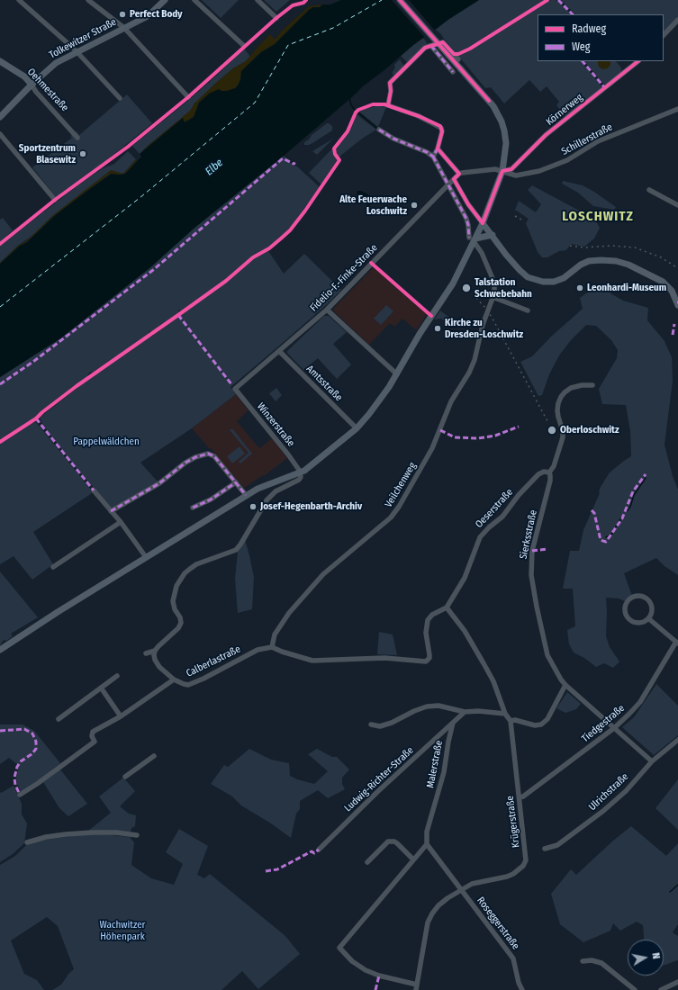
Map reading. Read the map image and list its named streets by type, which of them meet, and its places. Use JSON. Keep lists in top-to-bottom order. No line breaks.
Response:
{"streets":{"main road":["Tolkewitzer Straße","Oehmestraße"],"street":["Körnerweg","Schillerstraße","Fidelio-F.-Finke-Straße","Amtsstraße","Winzerstraße","Veilchenweg","Oeserstraße","Sierksstraße","Calberlastraße","Tiedgestraße","Malerstraße","Ludwig-Richter-Straße","Ulrichstraße","Krügerstraße","Roseggerstraße"]},"crossings":[["Tolkewitzer Straße","Oehmestraße"],["Körnerweg","Schillerstraße"],["Schillerstraße","Fidelio-F.-Finke-Straße"],["Fidelio-F.-Finke-Straße","Amtsstraße"],["Fidelio-F.-Finke-Straße","Winzerstraße"],["Veilchenweg","Calberlastraße"],["Oeserstraße","Sierksstraße"],["Oeserstraße","Krügerstraße"],["Tiedgestraße","Krügerstraße"],["Malerstraße","Ludwig-Richter-Straße"],["Malerstraße","Roseggerstraße"],["Krügerstraße","Roseggerstraße"]],"districts":["LOSCHWITZ"],"water":["Elbe"],"parks":["Pappelwäldchen","Wachwitzer Höhenpark"],"places":["Perfect Body","Sportzentrum Blasewitz","Alte Feuerwache Loschwitz","Talstation Schwebebahn","Leonhardi-Museum","Kirche zu Dresden-Loschwitz","Oberloschwitz","Josef-Hegenbarth-Archiv"],"legend":["Radweg","Weg"],"north":"right"}
